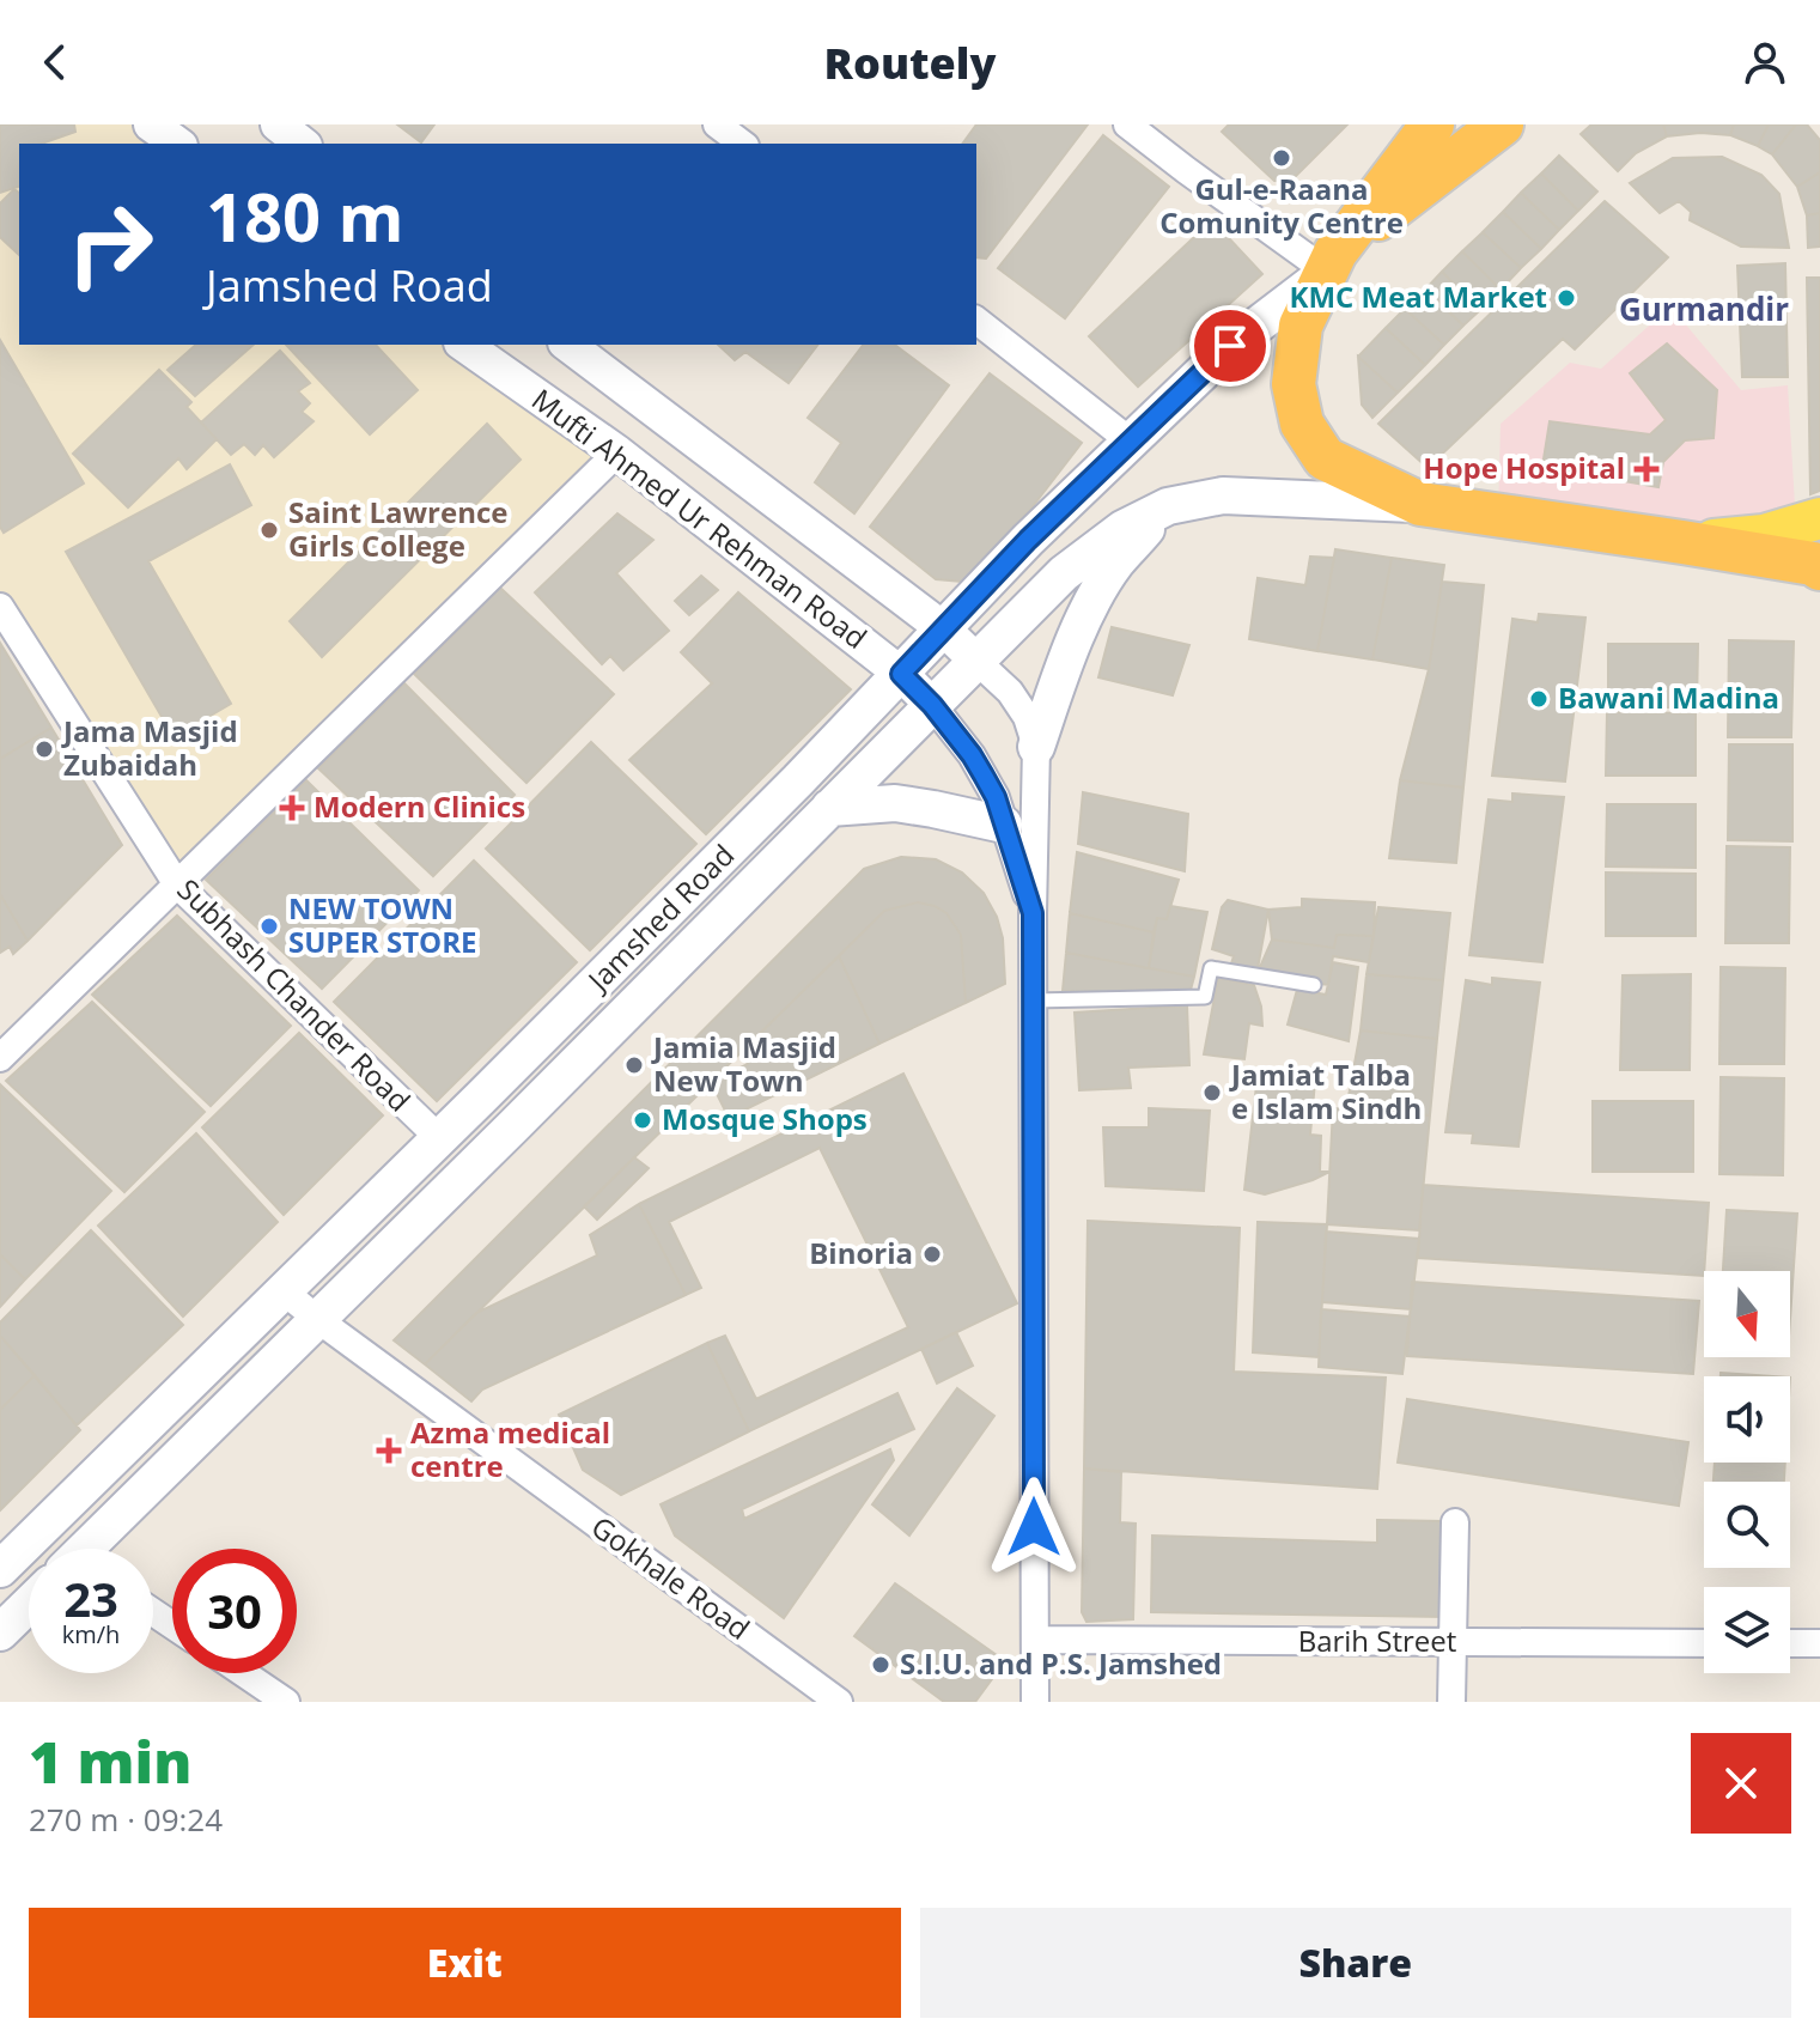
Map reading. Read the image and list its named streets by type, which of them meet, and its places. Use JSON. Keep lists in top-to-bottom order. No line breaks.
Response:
{"streets":{"main road":["Jamshed Road"],"street":["Mufti Ahmed Ur Rehman Road","Subhash Chander Road","Gokhale Road","Barih Street"]},"crossings":[["Mufti Ahmed Ur Rehman Road","Jamshed Road"],["Jamshed Road","Subhash Chander Road"],["Jamshed Road","Gokhale Road"]],"districts":["Gurmandir"],"places":{"other":["Gul-e-Raana Comunity Centre","KMC Meat Market","Saint Lawrence Girls College","Bawani Madina","Jama Masjid Zubaidah","NEW TOWN SUPER STORE","Jamia Masjid New Town","Jamiat Talba e Islam Sindh","Mosque Shops","Binoria","S.I.U. and P.S. Jamshed"],"health":["Hope Hospital","Modern Clinics","Azma medical centre"]},"north":"bottom","page":{"header":"Routely","turn":["180 m","Jamshed Road"],"speed":"23 km/h","limit":"30","heading":["1 min","270 m · 09:24"],"buttons":["Exit","Share"]}}
